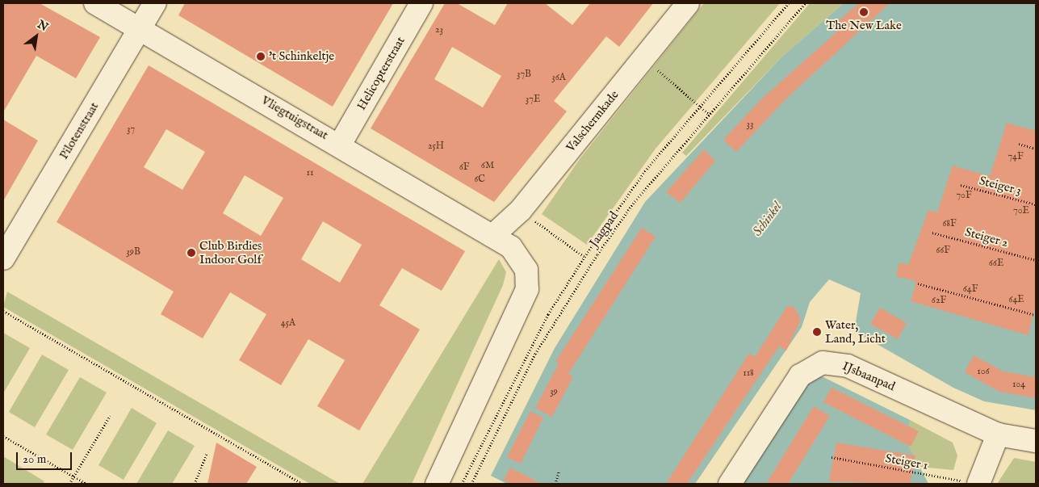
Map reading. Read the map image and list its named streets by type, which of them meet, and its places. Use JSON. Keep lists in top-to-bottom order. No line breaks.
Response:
{"streets":{"street":["Helicopterstraat","Vliegtuigstraat","Valschermkade","Pilotenstraat","IJsbaanpad"],"path":["Steiger 3","Jaagpad","Steiger 2","Steiger 1"]},"crossings":[["Helicopterstraat","Vliegtuigstraat"],["Vliegtuigstraat","Valschermkade"],["Vliegtuigstraat","Pilotenstraat"]],"water":["Schinkel"],"places":["The New Lake","'t Schinkeltje","Club Birdies Indoor Golf","Water, Land, Licht"],"house_numbers":["23","37B","36A","37E","33","37","25H","74F","6M","6F","11","6C","70F","70E","68F","66F","39B","66E","64F","64E","62F","45A","106","118","104","39"],"scale_bar":"20 m","north":"top right"}
